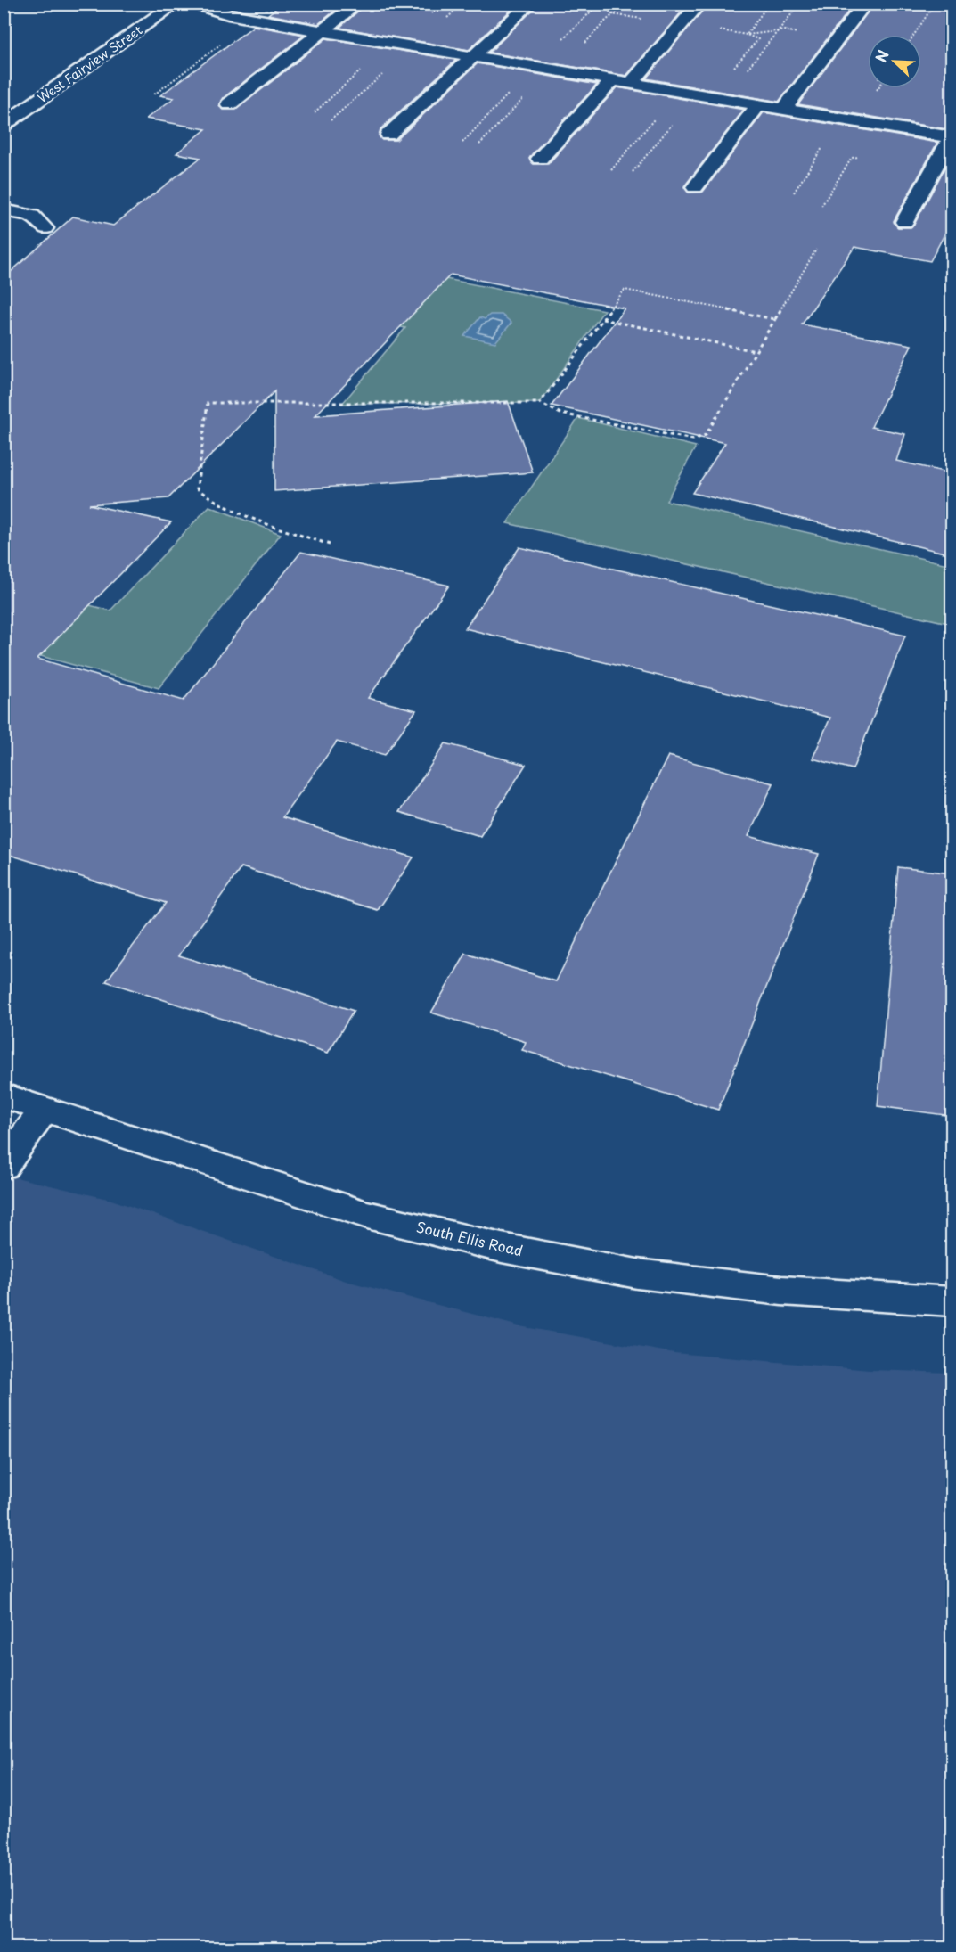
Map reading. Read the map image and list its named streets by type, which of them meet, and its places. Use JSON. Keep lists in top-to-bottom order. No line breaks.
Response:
{"streets":{"street":["West Fairview Street","South Ellis Road"]},"north":"top left"}
